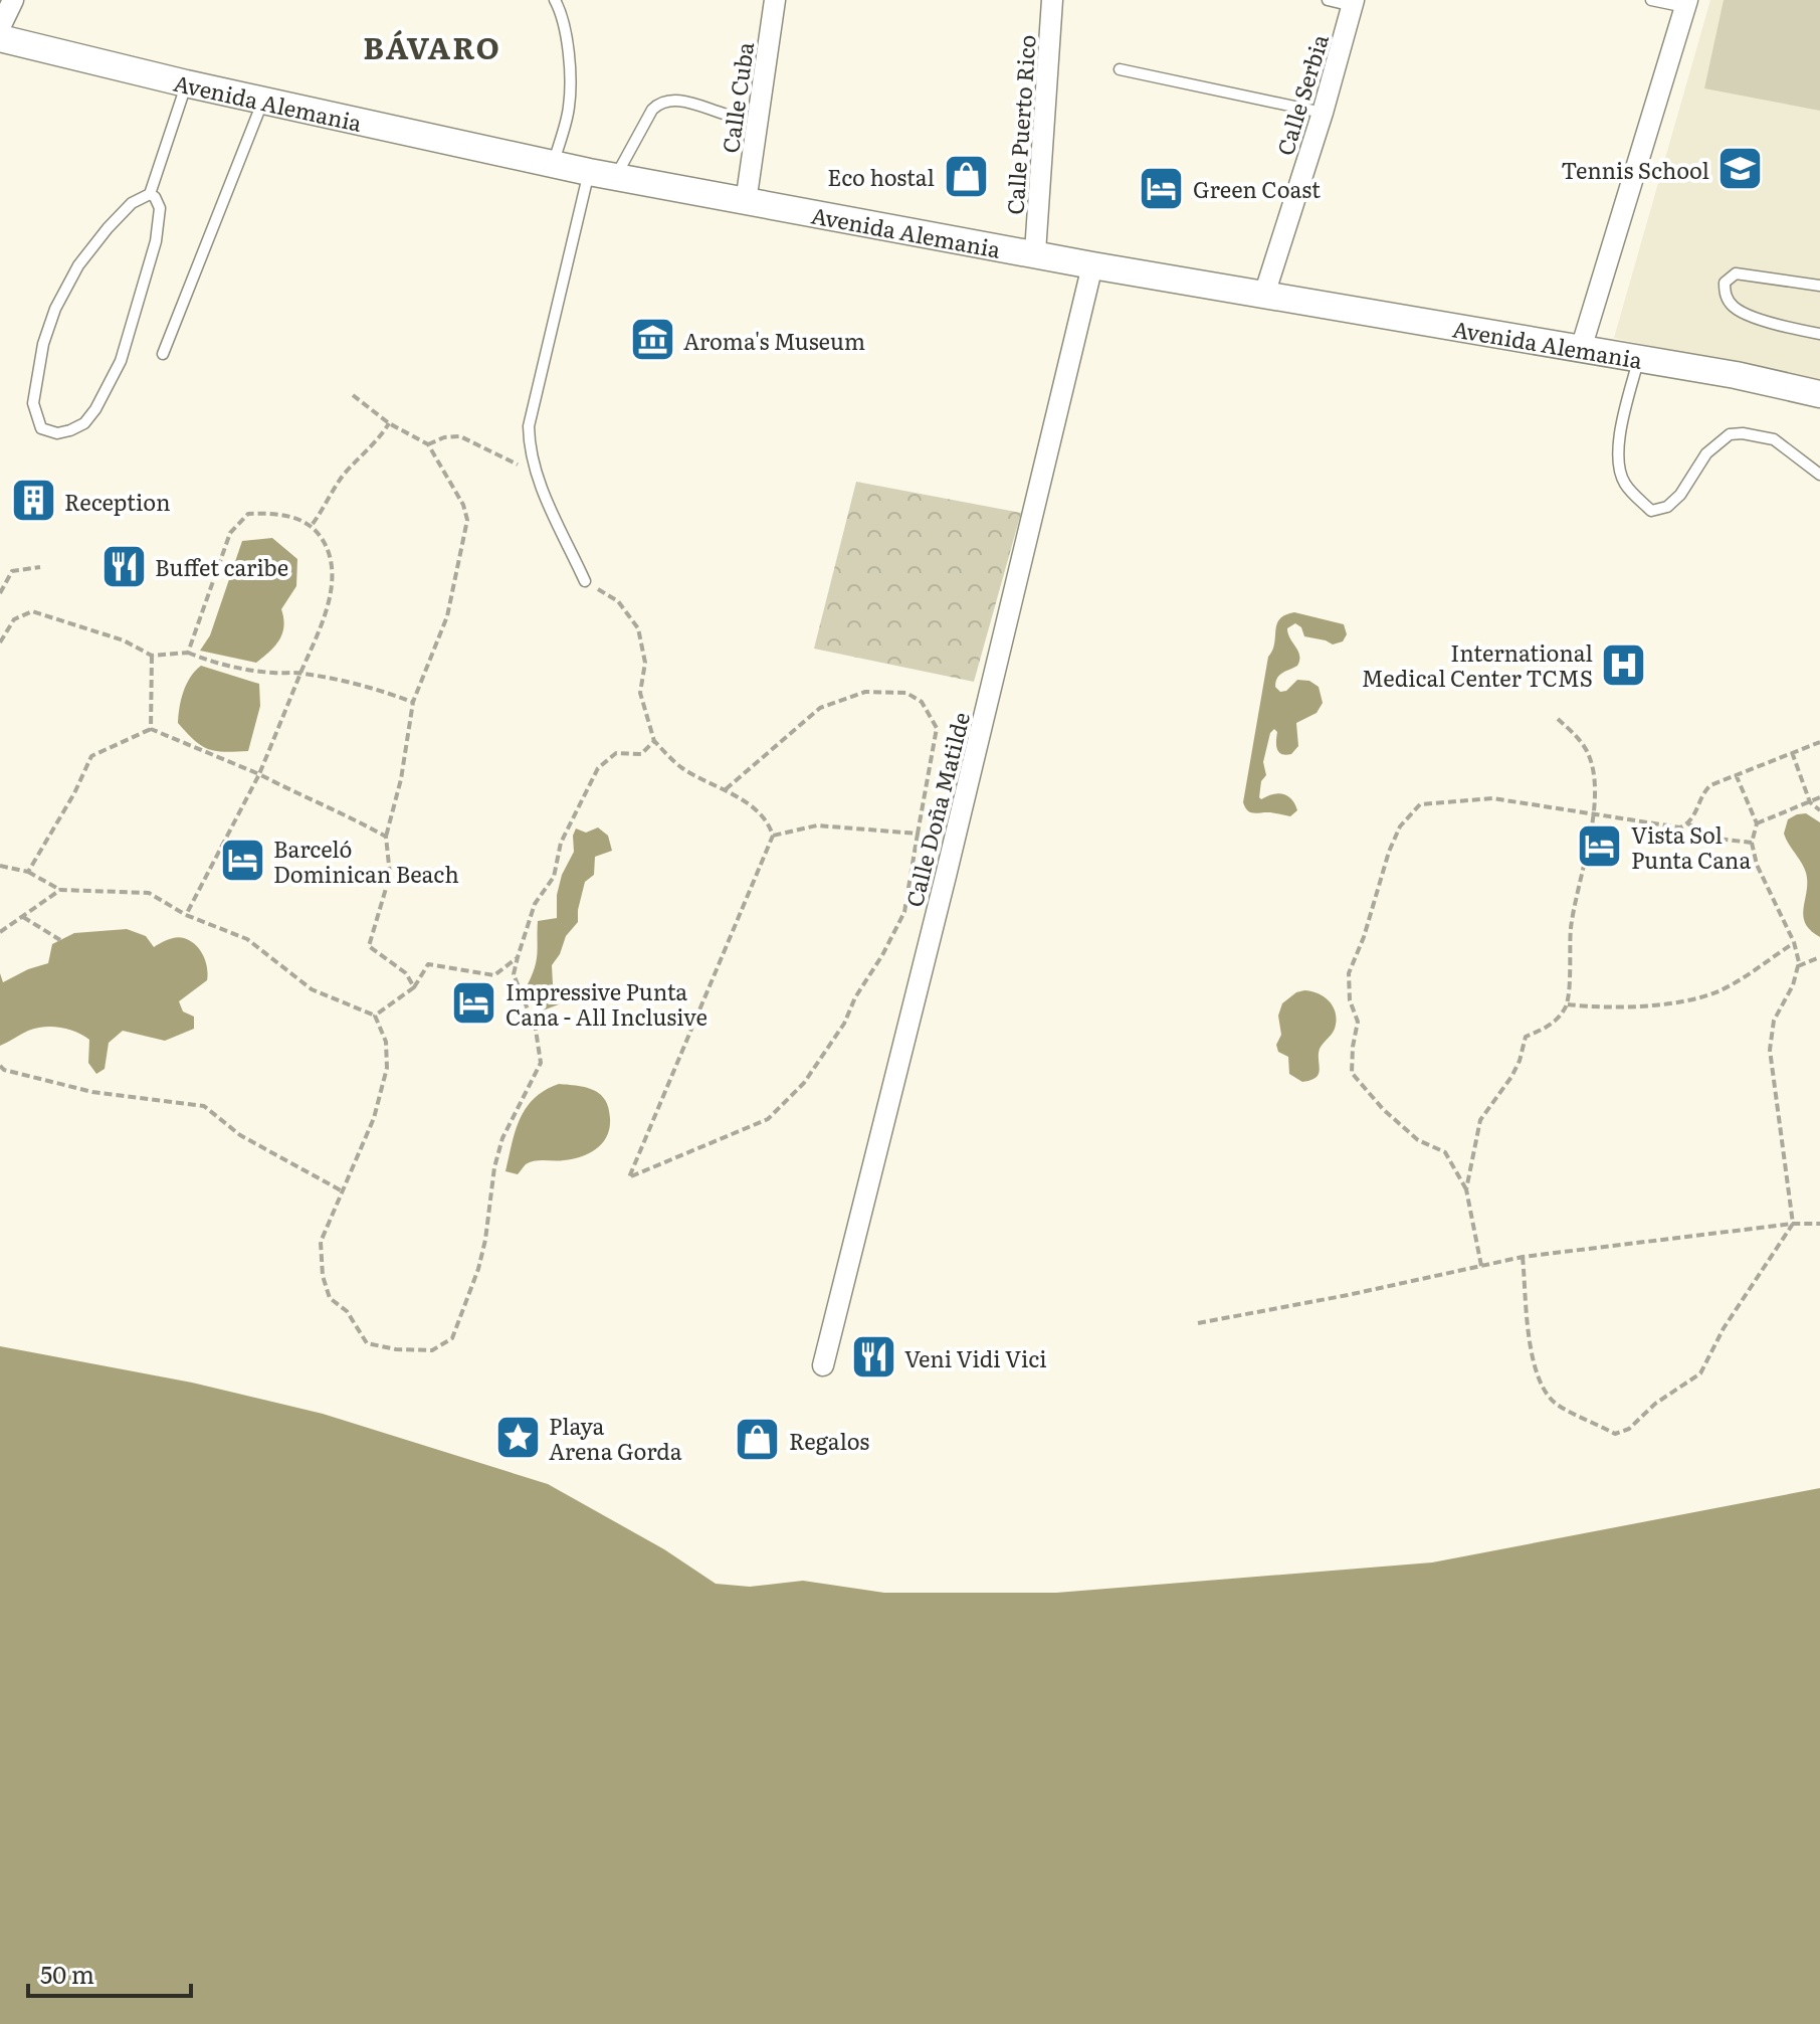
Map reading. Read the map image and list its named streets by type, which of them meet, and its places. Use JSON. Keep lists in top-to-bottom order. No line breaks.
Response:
{"streets":{"street":["Calle Serbia","Calle Cuba","Avenida Alemania","Calle Puerto Rico","Calle Doña Matilde"]},"crossings":[["Calle Serbia","Avenida Alemania"],["Calle Cuba","Avenida Alemania"],["Avenida Alemania","Calle Puerto Rico"],["Avenida Alemania","Calle Doña Matilde"]],"districts":["BÁVARO"],"places":{"school or university":["Tennis School"],"shop":["Eco hostal","Regalos"],"hotel":["Green Coast","Vista Sol Punta Cana","Barceló Dominican Beach","Impressive Punta Cana - All Inclusive"],"museum":["Aroma's Museum"],"building":["Reception"],"restaurant":["Buffet caribe","Veni Vidi Vici"],"hospital":["International Medical Center TCMS"],"place":["Playa Arena Gorda"]},"scale_bar":"50 m"}
